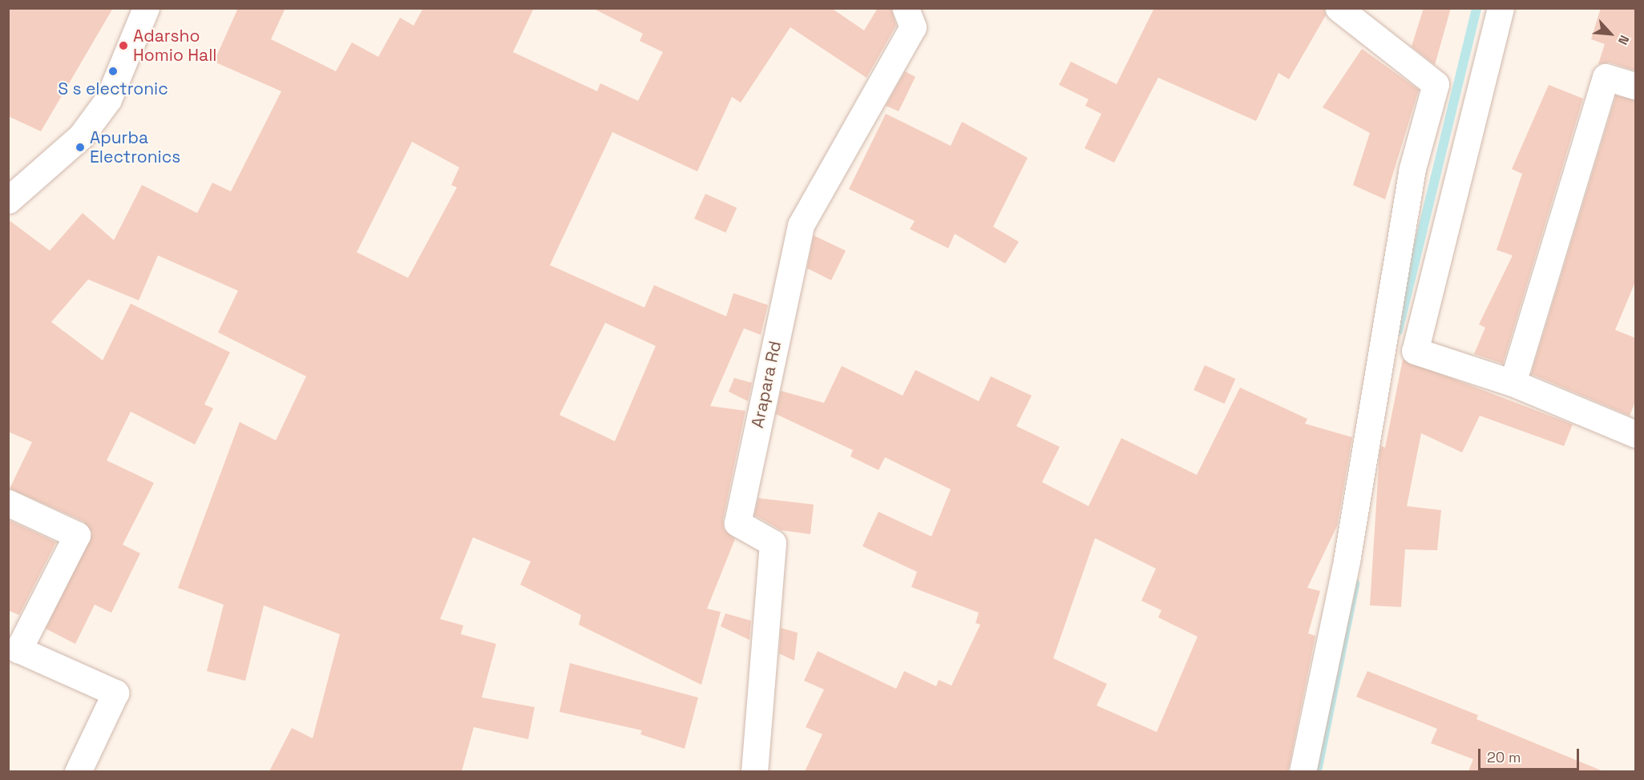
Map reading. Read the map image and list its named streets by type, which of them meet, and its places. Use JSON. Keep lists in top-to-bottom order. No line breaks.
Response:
{"streets":{"street":["Arapara Rd"]},"places":["Adarsho Homio Hall","S s electronic","Apurba Electronics"],"scale_bar":"20 m","north":"bottom right"}
